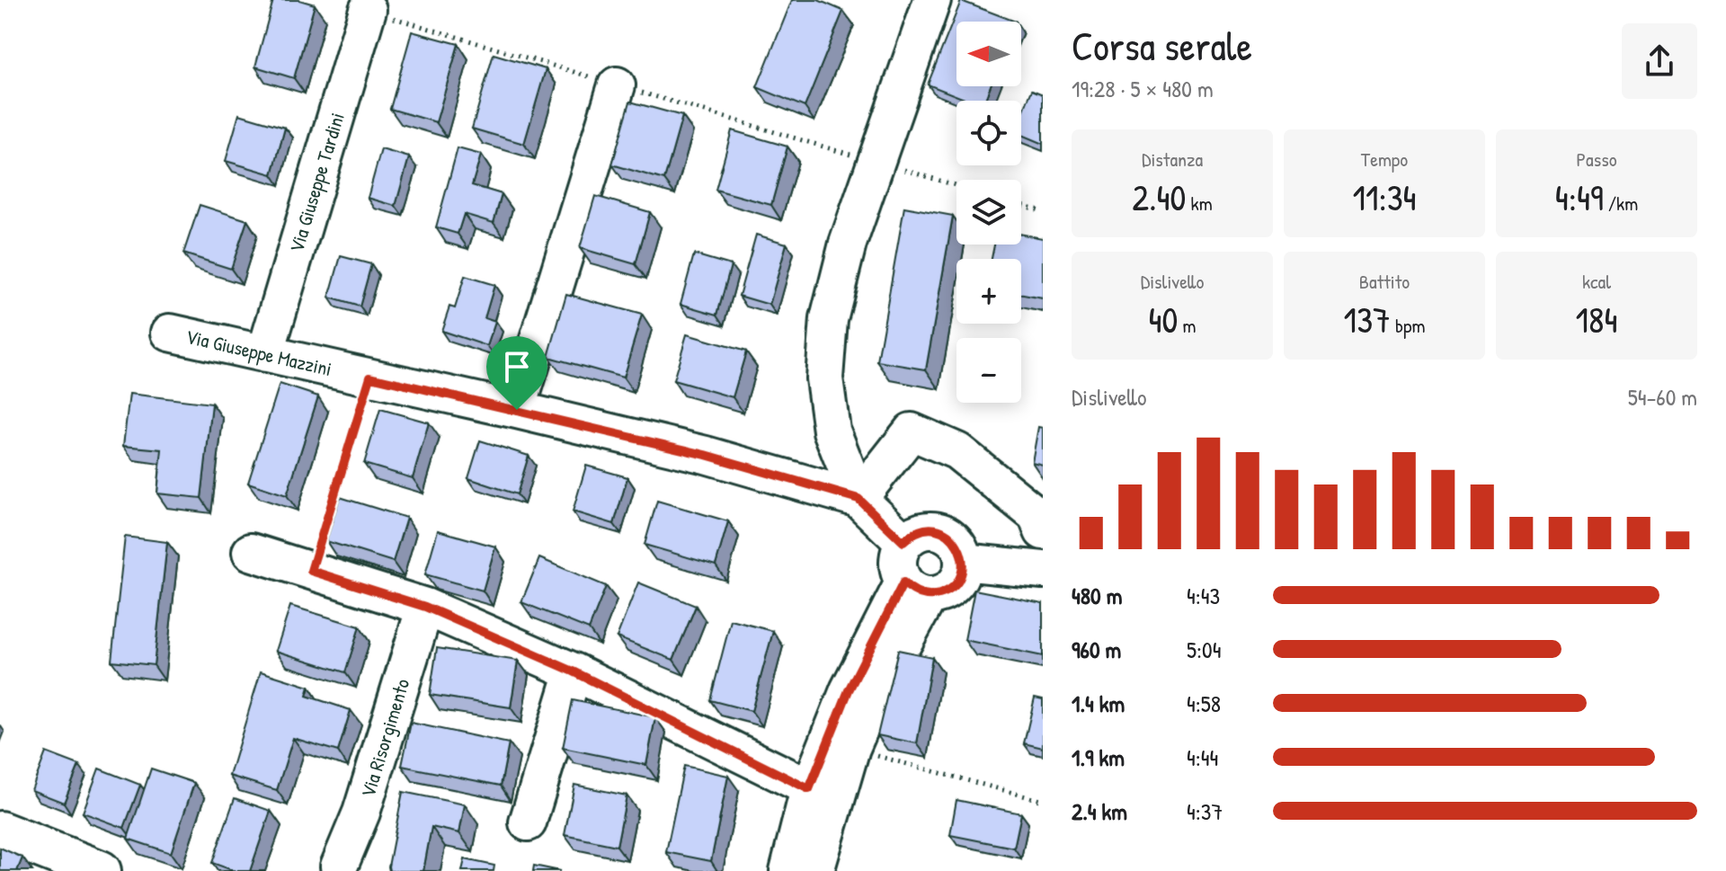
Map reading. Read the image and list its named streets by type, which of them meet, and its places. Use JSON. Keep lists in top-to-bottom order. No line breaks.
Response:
{"streets":{"street":["Via Giuseppe Tardini","Via Giuseppe Mazzini","Via Risorgimento"]},"crossings":[["Via Giuseppe Tardini","Via Giuseppe Mazzini"]],"north":"left","page":{"heading":["Corsa serale","19:28 · 5 × 480 m"],"map_buttons":["+","−"],"stats":[["Distanza","2.40 km"],["Tempo","11:34"],["Passo","4:49 /km"],["Dislivello","40 m"],["Battito","137 bpm"],["kcal","184"]],"chart":["Dislivello","54–60 m"],"list":[{"name":"480 m","note":"4:43"},{"name":"960 m","note":"5:04"},{"name":"1.4 km","note":"4:58"},{"name":"1.9 km","note":"4:44"},{"name":"2.4 km","note":"4:37"}]}}
